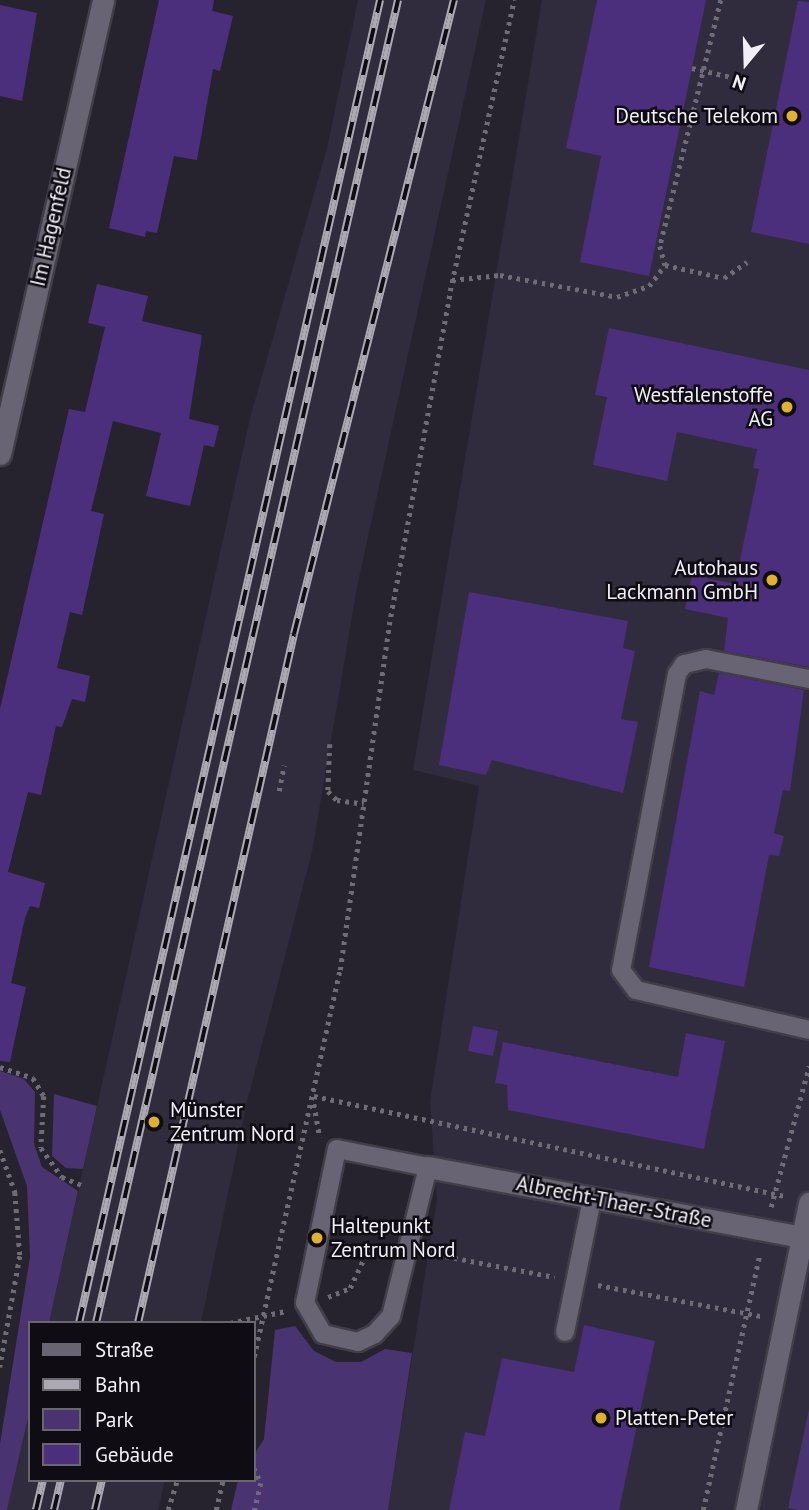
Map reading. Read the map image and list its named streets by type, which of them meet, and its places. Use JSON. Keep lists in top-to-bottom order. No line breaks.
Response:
{"streets":{"street":["Im Hagenfeld","Albrecht-Thaer-Straße"]},"places":["Deutsche Telekom","Westfalenstoffe AG","Autohaus Lackmann GmbH","Münster Zentrum Nord","Haltepunkt Zentrum Nord","Platten-Peter"],"legend":["Straße","Bahn","Park","Gebäude"],"north":"bottom"}
